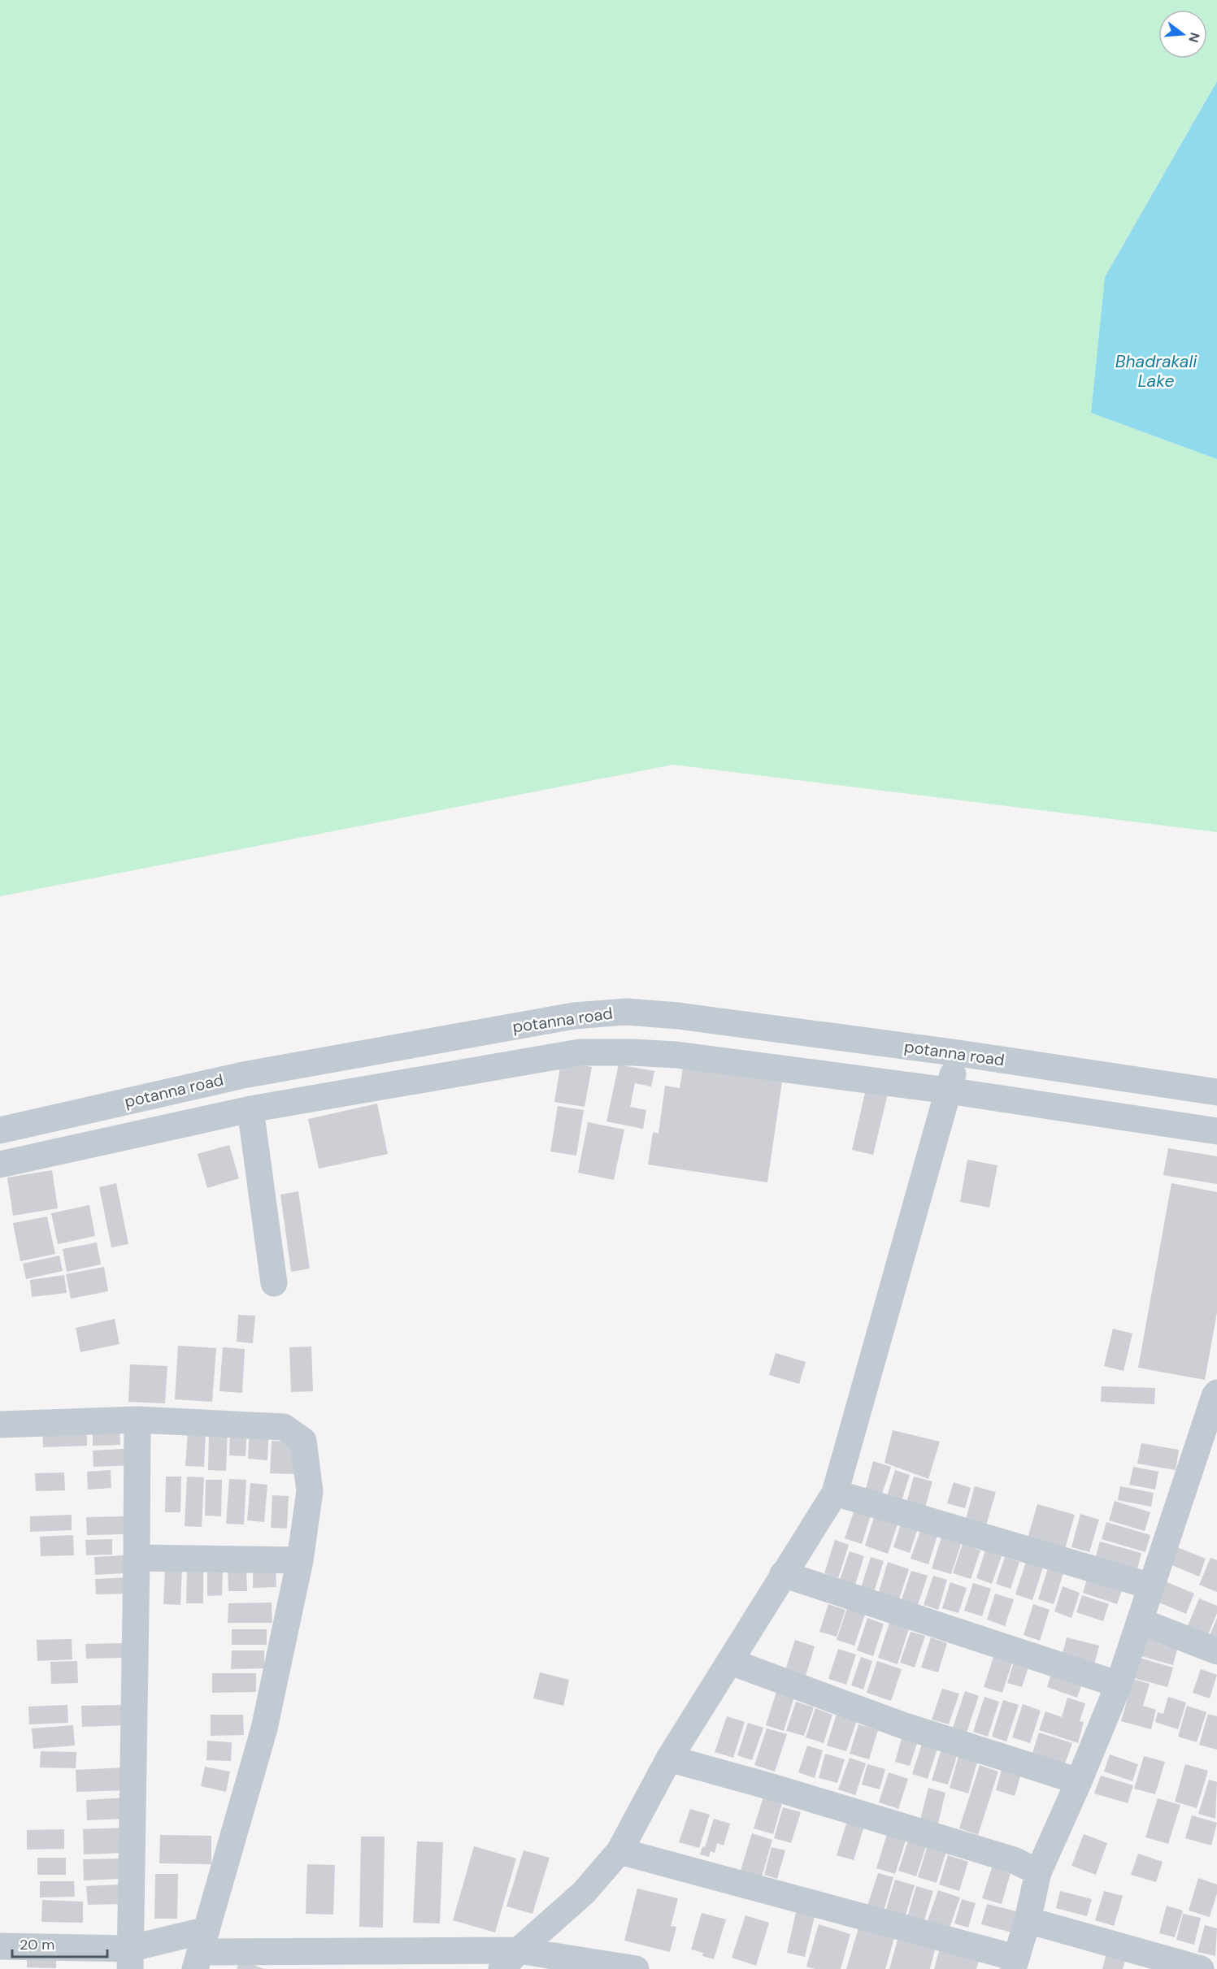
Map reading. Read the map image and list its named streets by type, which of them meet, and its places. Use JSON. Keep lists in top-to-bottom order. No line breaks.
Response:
{"streets":{"street":["potanna road"]},"water":["Bhadrakali Lake"],"scale_bar":"20 m","north":"right"}
